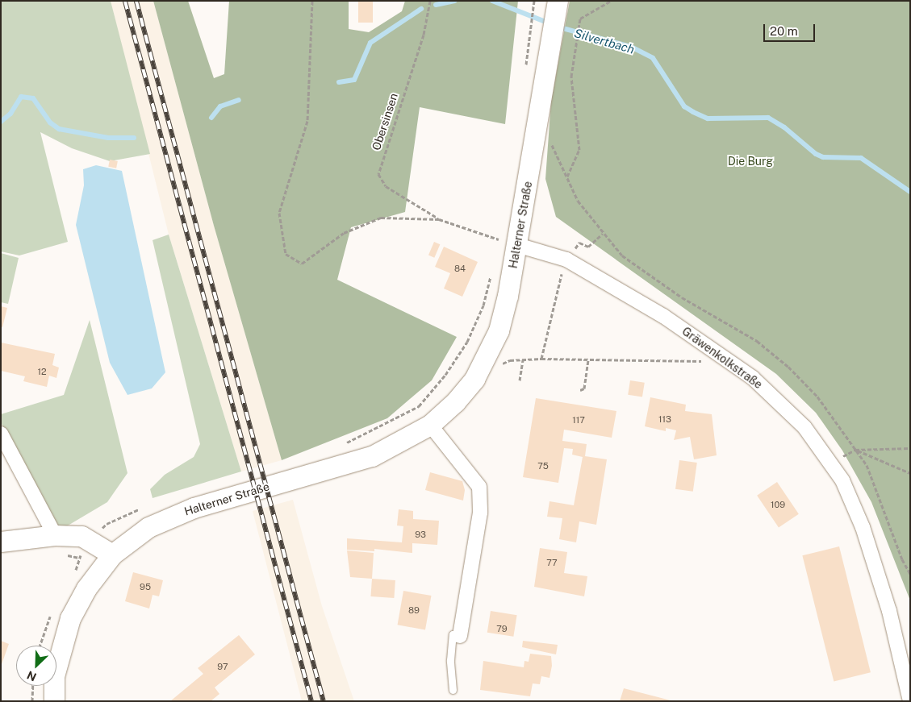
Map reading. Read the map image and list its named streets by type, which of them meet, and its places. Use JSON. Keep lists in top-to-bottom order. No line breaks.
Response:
{"streets":{"main road":["Halterner Straße"],"street":["Gräwenkolkstraße"],"path":["Obersinsen"]},"crossings":[["Halterner Straße","Gräwenkolkstraße"]],"water":["Silvertbach"],"parks":["Die Burg"],"house_numbers":["84","12","113","117","75","109","93","77","95","89","79","97"],"scale_bar":"20 m","north":"bottom left"}
